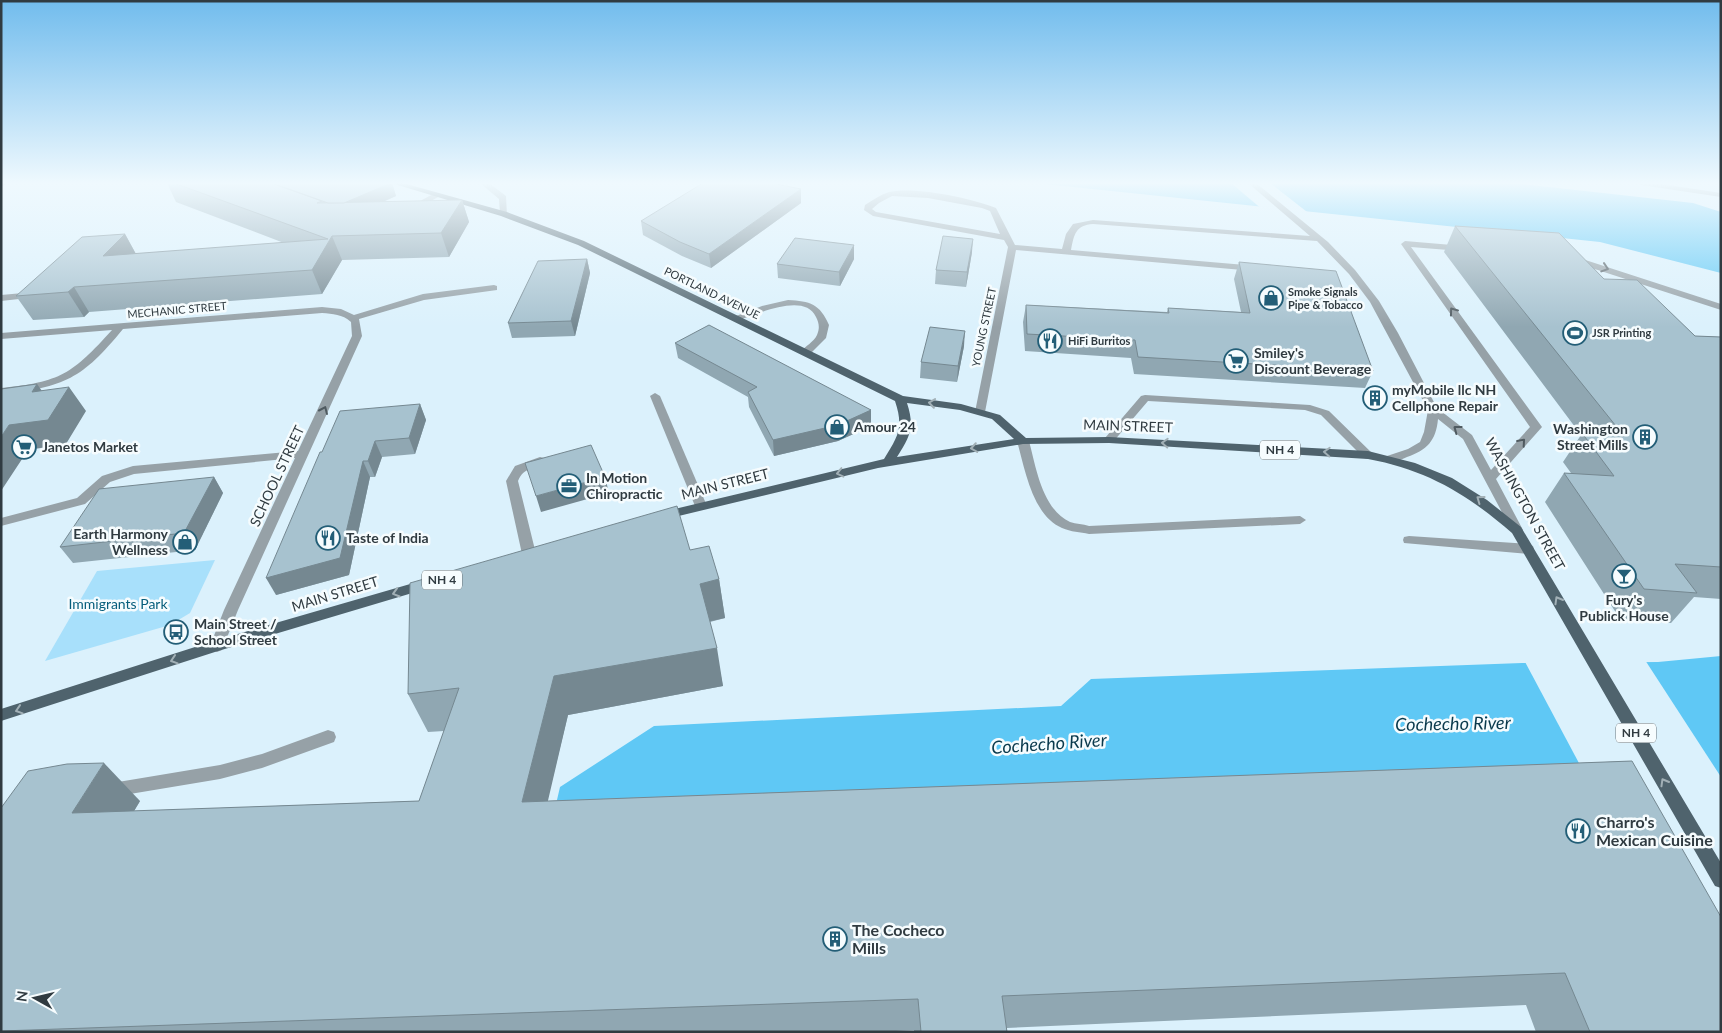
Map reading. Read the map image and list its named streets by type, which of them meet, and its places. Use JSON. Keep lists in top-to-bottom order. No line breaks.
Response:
{"streets":{"main road":["PORTLAND AVENUE","MAIN STREET","NH 4","WASHINGTON STREET"],"street":["MECHANIC STREET","YOUNG STREET","SCHOOL STREET"]},"crossings":[["PORTLAND AVENUE","YOUNG STREET"],["PORTLAND AVENUE","MAIN STREET"],["MECHANIC STREET","SCHOOL STREET"],["MAIN STREET","SCHOOL STREET"],["MAIN STREET","WASHINGTON STREET"]],"one_way":["MAIN STREET","SCHOOL STREET","WASHINGTON STREET"],"water":["Cochecho River"],"parks":["Immigrants Park"],"places":{"shop":["Smoke Signals Pipe & Tobacco","Amour 24","Earth Harmony Wellness"],"sports":["JSR Printing"],"restaurant":["HiFi Burritos","Taste of India","Charro's Mexican Cuisine"],"supermarket":["Smiley's Discount Beverage","Janetos Market"],"building":["myMobile llc NH Cellphone Repair","Washington Street Mills","The Cocheco Mills"],"office":["In Motion Chiropractic"],"bar":["Fury's Publick House"],"bus stop":["Main Street / School Street"]},"north":"left"}
